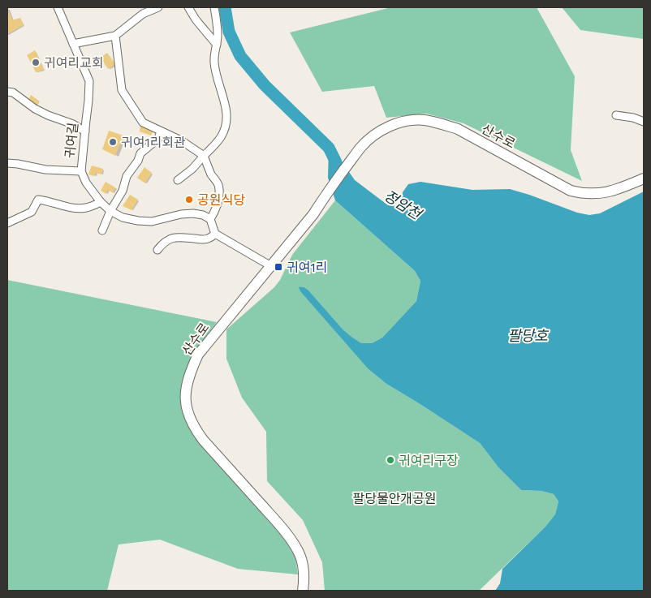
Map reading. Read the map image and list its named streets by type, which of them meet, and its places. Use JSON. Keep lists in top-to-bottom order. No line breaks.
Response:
{"streets":{"main road":["산수로"],"street":["귀여길"]},"water":["정암천","팔당호"],"parks":["팔당물안개공원"],"places":{"other":["귀여리교회","귀여1리회관","공원식당","귀여리구장"],"transit":["귀여1리"]}}
